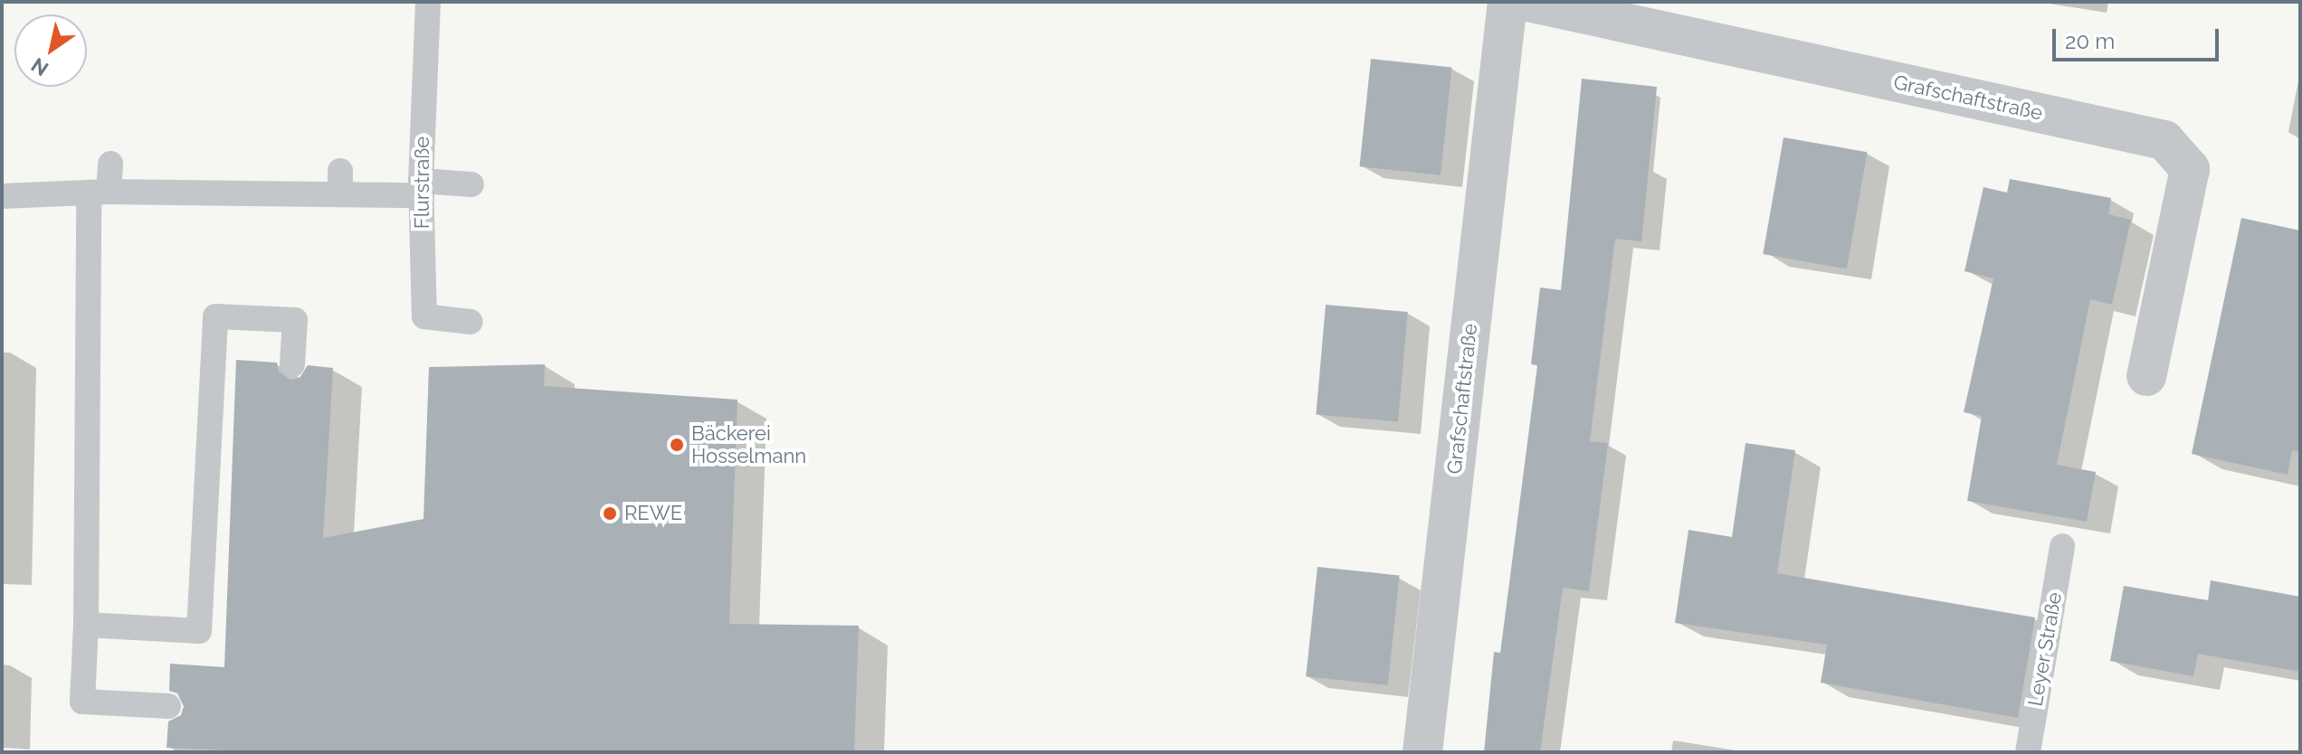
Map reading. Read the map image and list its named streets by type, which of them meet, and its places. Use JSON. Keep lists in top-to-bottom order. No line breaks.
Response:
{"streets":{"street":["Grafschaftstraße"],"lane":["Flurstraße","Leyer Straße"]},"places":["Bäckerei Hosselmann","REWE"],"scale_bar":"20 m","north":"bottom left"}
